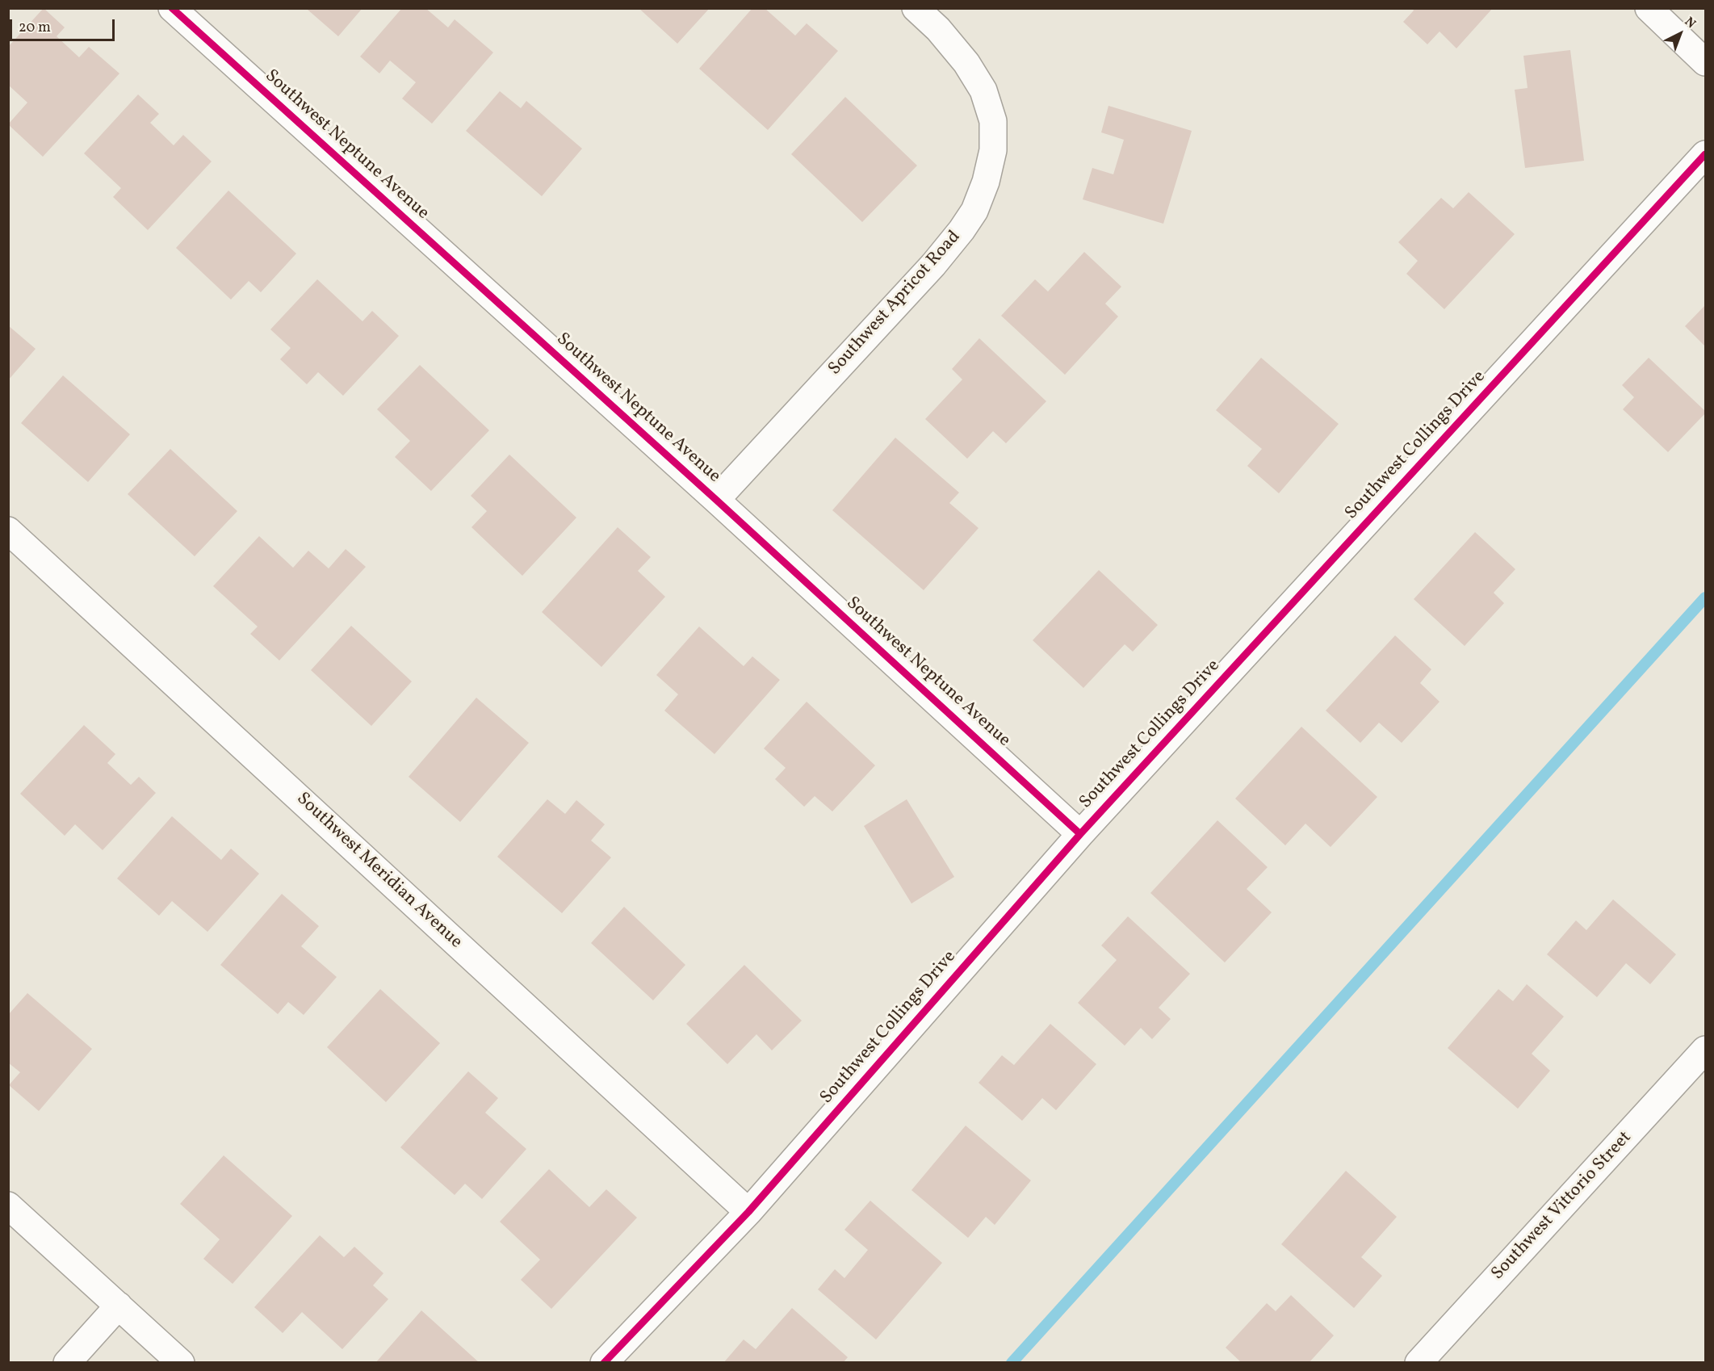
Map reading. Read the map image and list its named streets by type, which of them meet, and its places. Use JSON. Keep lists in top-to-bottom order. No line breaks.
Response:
{"streets":{"street":["Southwest Neptune Avenue","Southwest Apricot Road","Southwest Collings Drive","Southwest Meridian Avenue","Southwest Vittorio Street"]},"crossings":[["Southwest Neptune Avenue","Southwest Apricot Road"],["Southwest Neptune Avenue","Southwest Collings Drive"],["Southwest Collings Drive","Southwest Meridian Avenue"]],"scale_bar":"20 m","north":"top right"}
